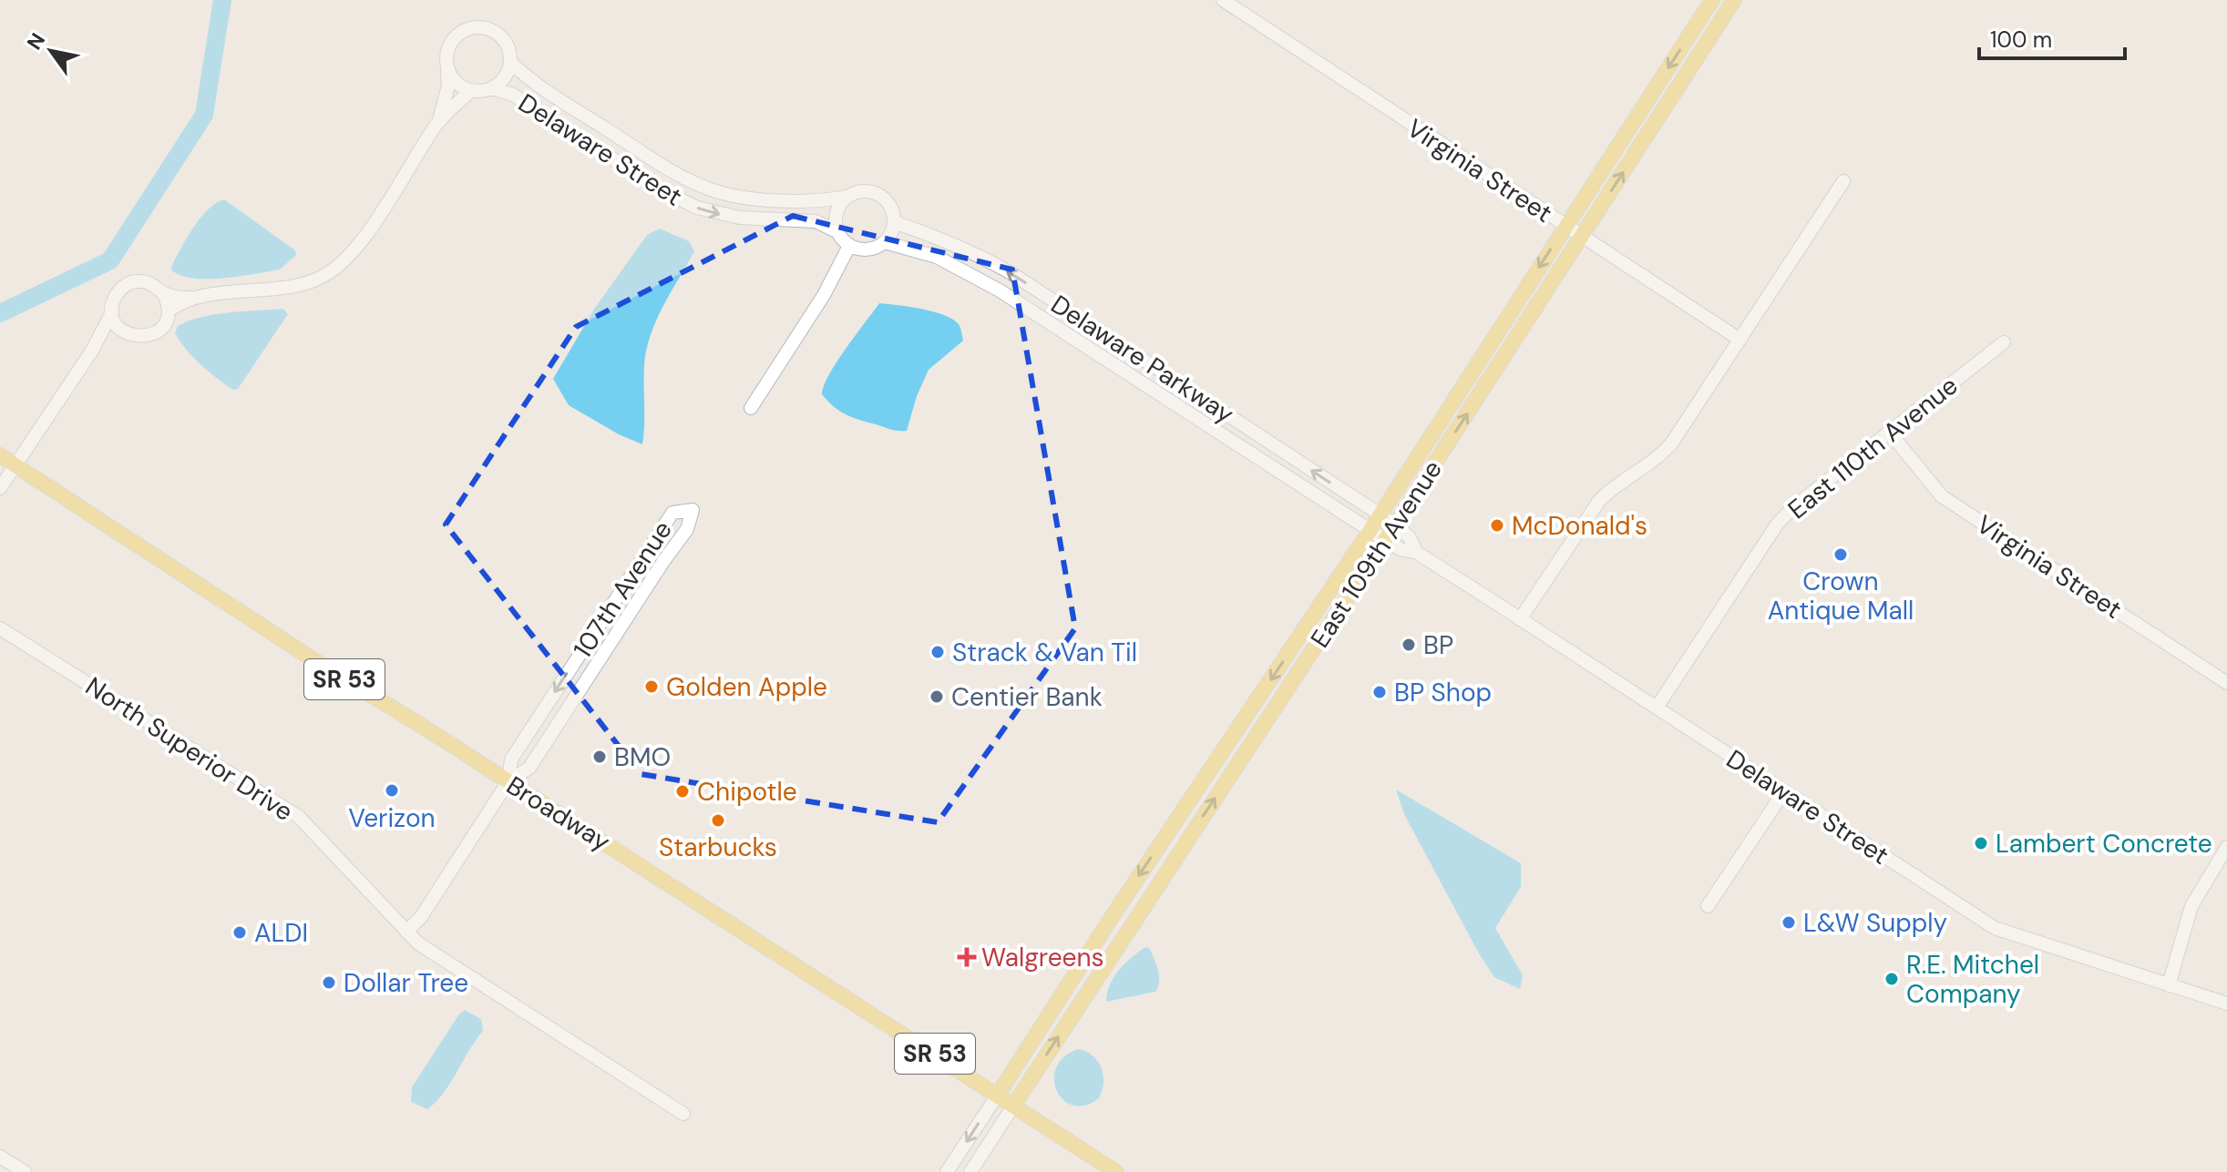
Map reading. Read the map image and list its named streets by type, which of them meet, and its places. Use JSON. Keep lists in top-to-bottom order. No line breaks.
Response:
{"streets":{"main road":["East 109th Avenue","SR 53","Broadway"],"street":["Delaware Street","Virginia Street","Delaware Parkway","East 110th Avenue","107th Avenue","North Superior Drive"]},"crossings":[["Delaware Street","Delaware Parkway"],["Delaware Street","East 110th Avenue"],["Delaware Street","East 109th Avenue"],["Virginia Street","East 110th Avenue"],["Virginia Street","East 109th Avenue"],["Delaware Parkway","East 109th Avenue"],["East 109th Avenue","Broadway"],["107th Avenue","North Superior Drive"],["107th Avenue","Broadway"]],"places":{"other":["McDonald's","Crown Antique Mall","BP","Strack & Van Til","Golden Apple","BP Shop","Centier Bank","BMO","Verizon","Chipotle","Starbucks","Lambert Concrete","L&W Supply","ALDI","R.E. Mitchel Company","Dollar Tree"],"health":["Walgreens"]},"scale_bar":"100 m","north":"top left"}
